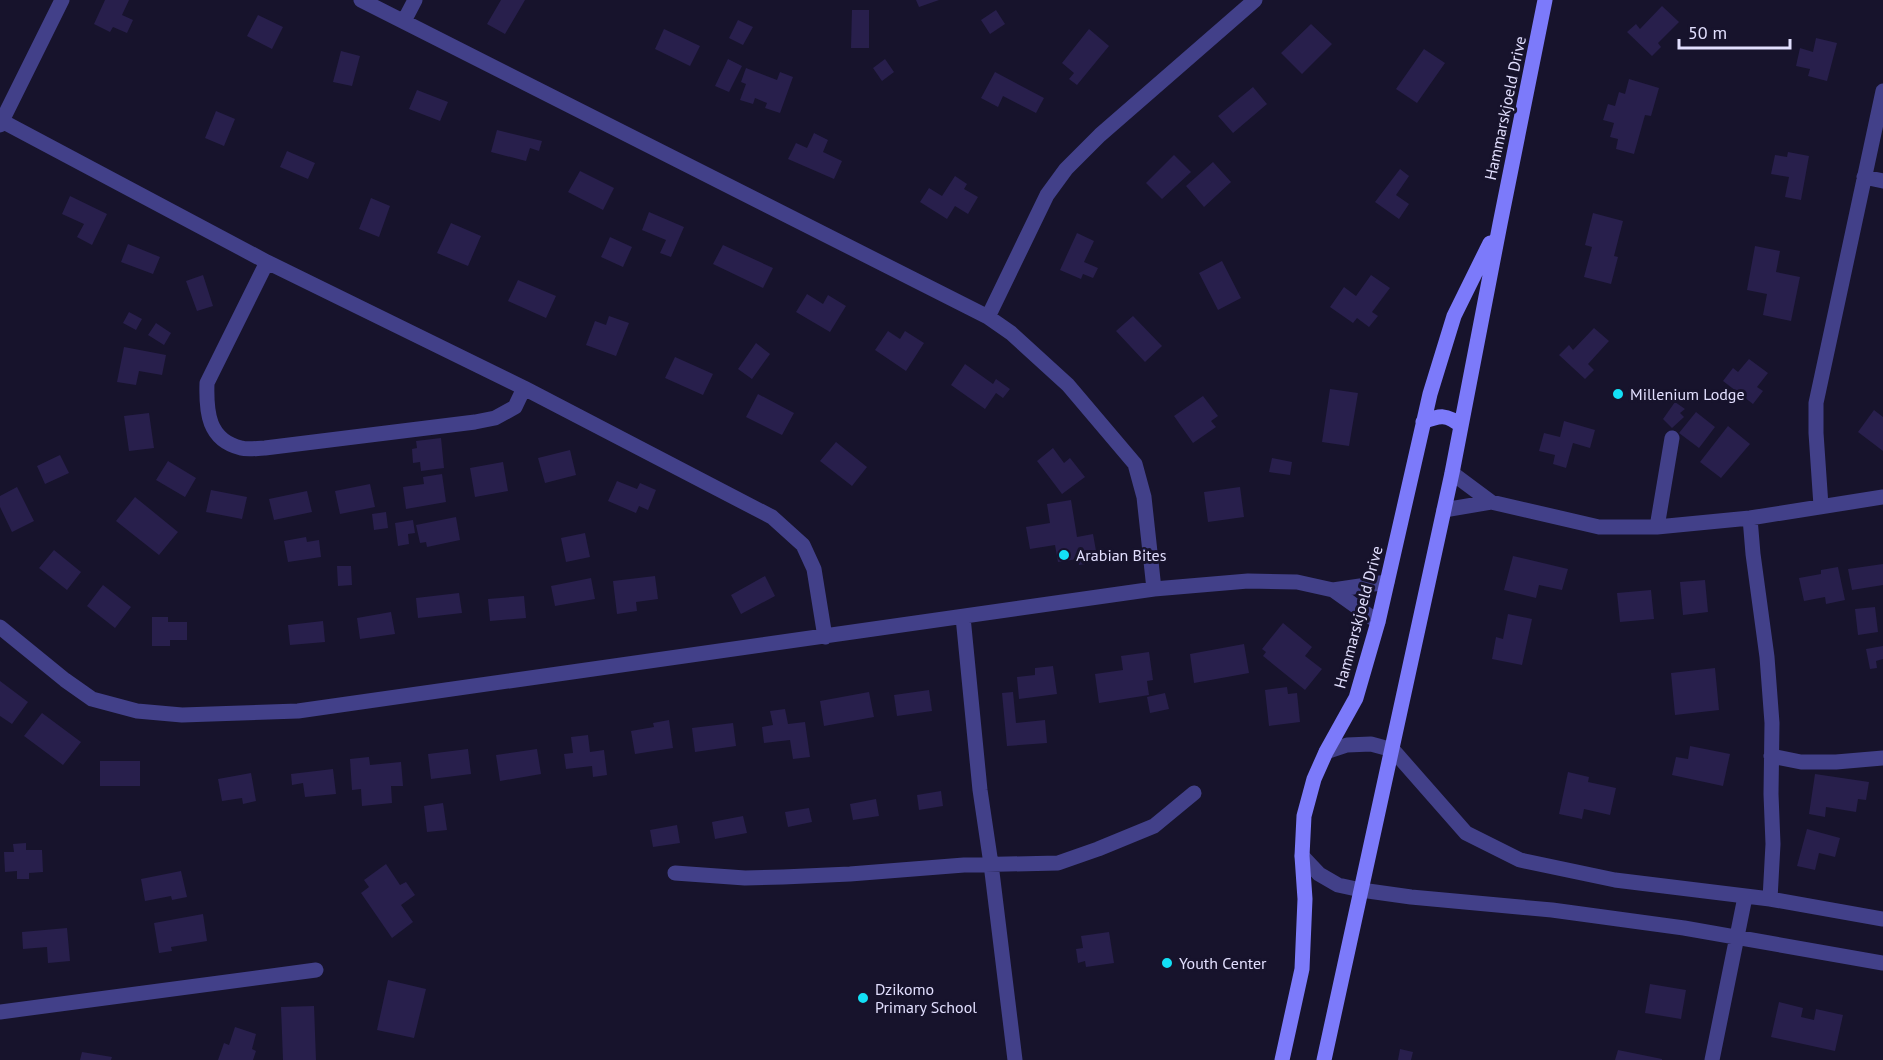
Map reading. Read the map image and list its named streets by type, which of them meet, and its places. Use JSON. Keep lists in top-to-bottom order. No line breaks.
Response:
{"streets":{"main road":["Hammarskjoeld Drive"]},"places":["Millenium Lodge","Arabian Bites","Youth Center","Dzikomo Primary School"],"scale_bar":"50 m"}
